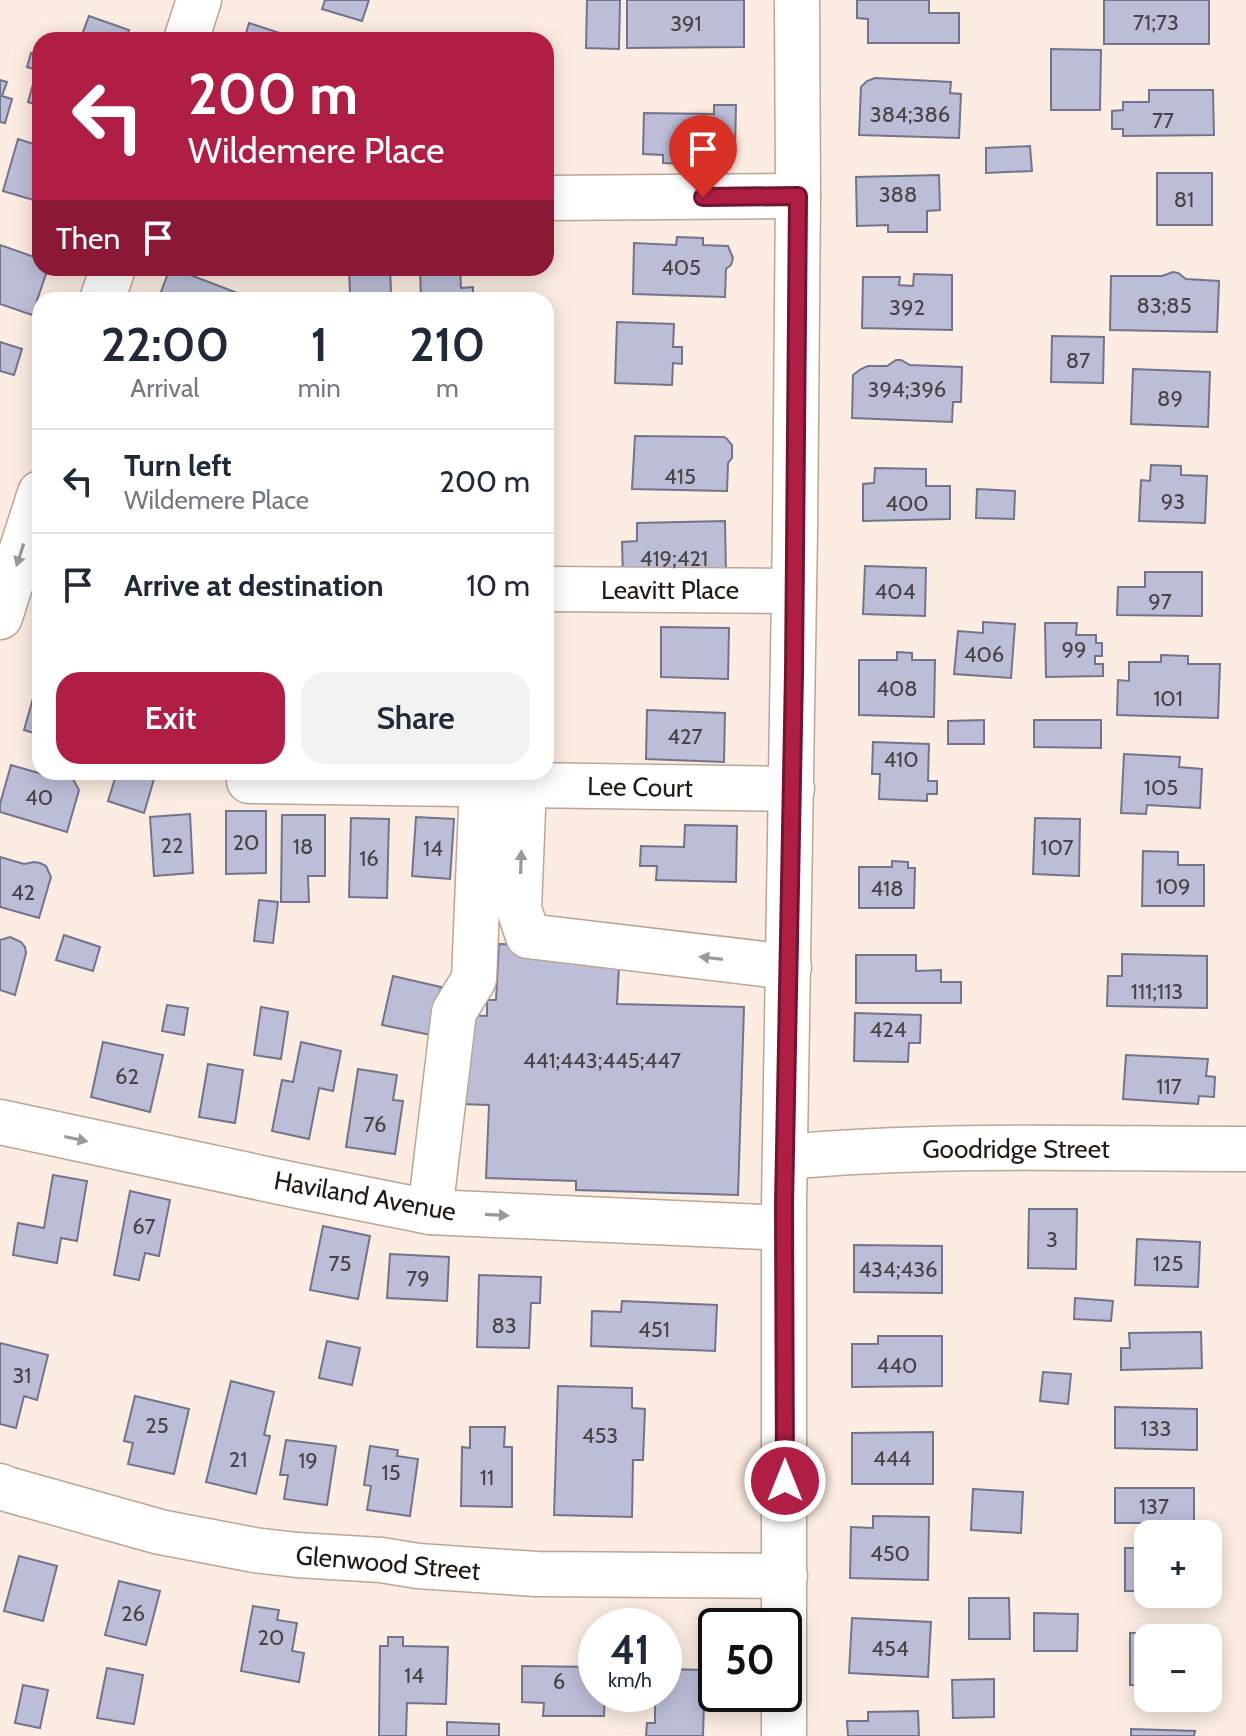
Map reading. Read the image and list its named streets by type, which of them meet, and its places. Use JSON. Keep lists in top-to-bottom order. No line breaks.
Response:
{"streets":{"street":["Leavitt Place","Lee Court","Goodridge Street","Haviland Avenue","Glenwood Street"]},"one_way":["Haviland Avenue"],"house_numbers":["71;73","391","384;386","77","388","81","405","83;85","392","87","394;396","89","415","93","400","419;421","404","97","99","406","408","101","427","410","105","40","20","22","18","107","14","16","109","418","42","111;113","424","441;443;445;447","62","117","76","67","3","75","125","434;436","79","83","451","440","31","25","133","453","444","21","19","15","11","137","450","26","20","454","14","6"],"page":{"turn":["200 m","Wildemere Place"],"then":"Then","eta":["22:00","Arrival","1","min","210","m"],"list":[{"name":"Turn left","note":"Wildemere Place","value":"200 m"},{"name":"Arrive at destination","value":"10 m"}],"buttons":["Exit","Share"],"map_buttons":["+","−"],"speed":"41 km/h","limit":"50"}}
